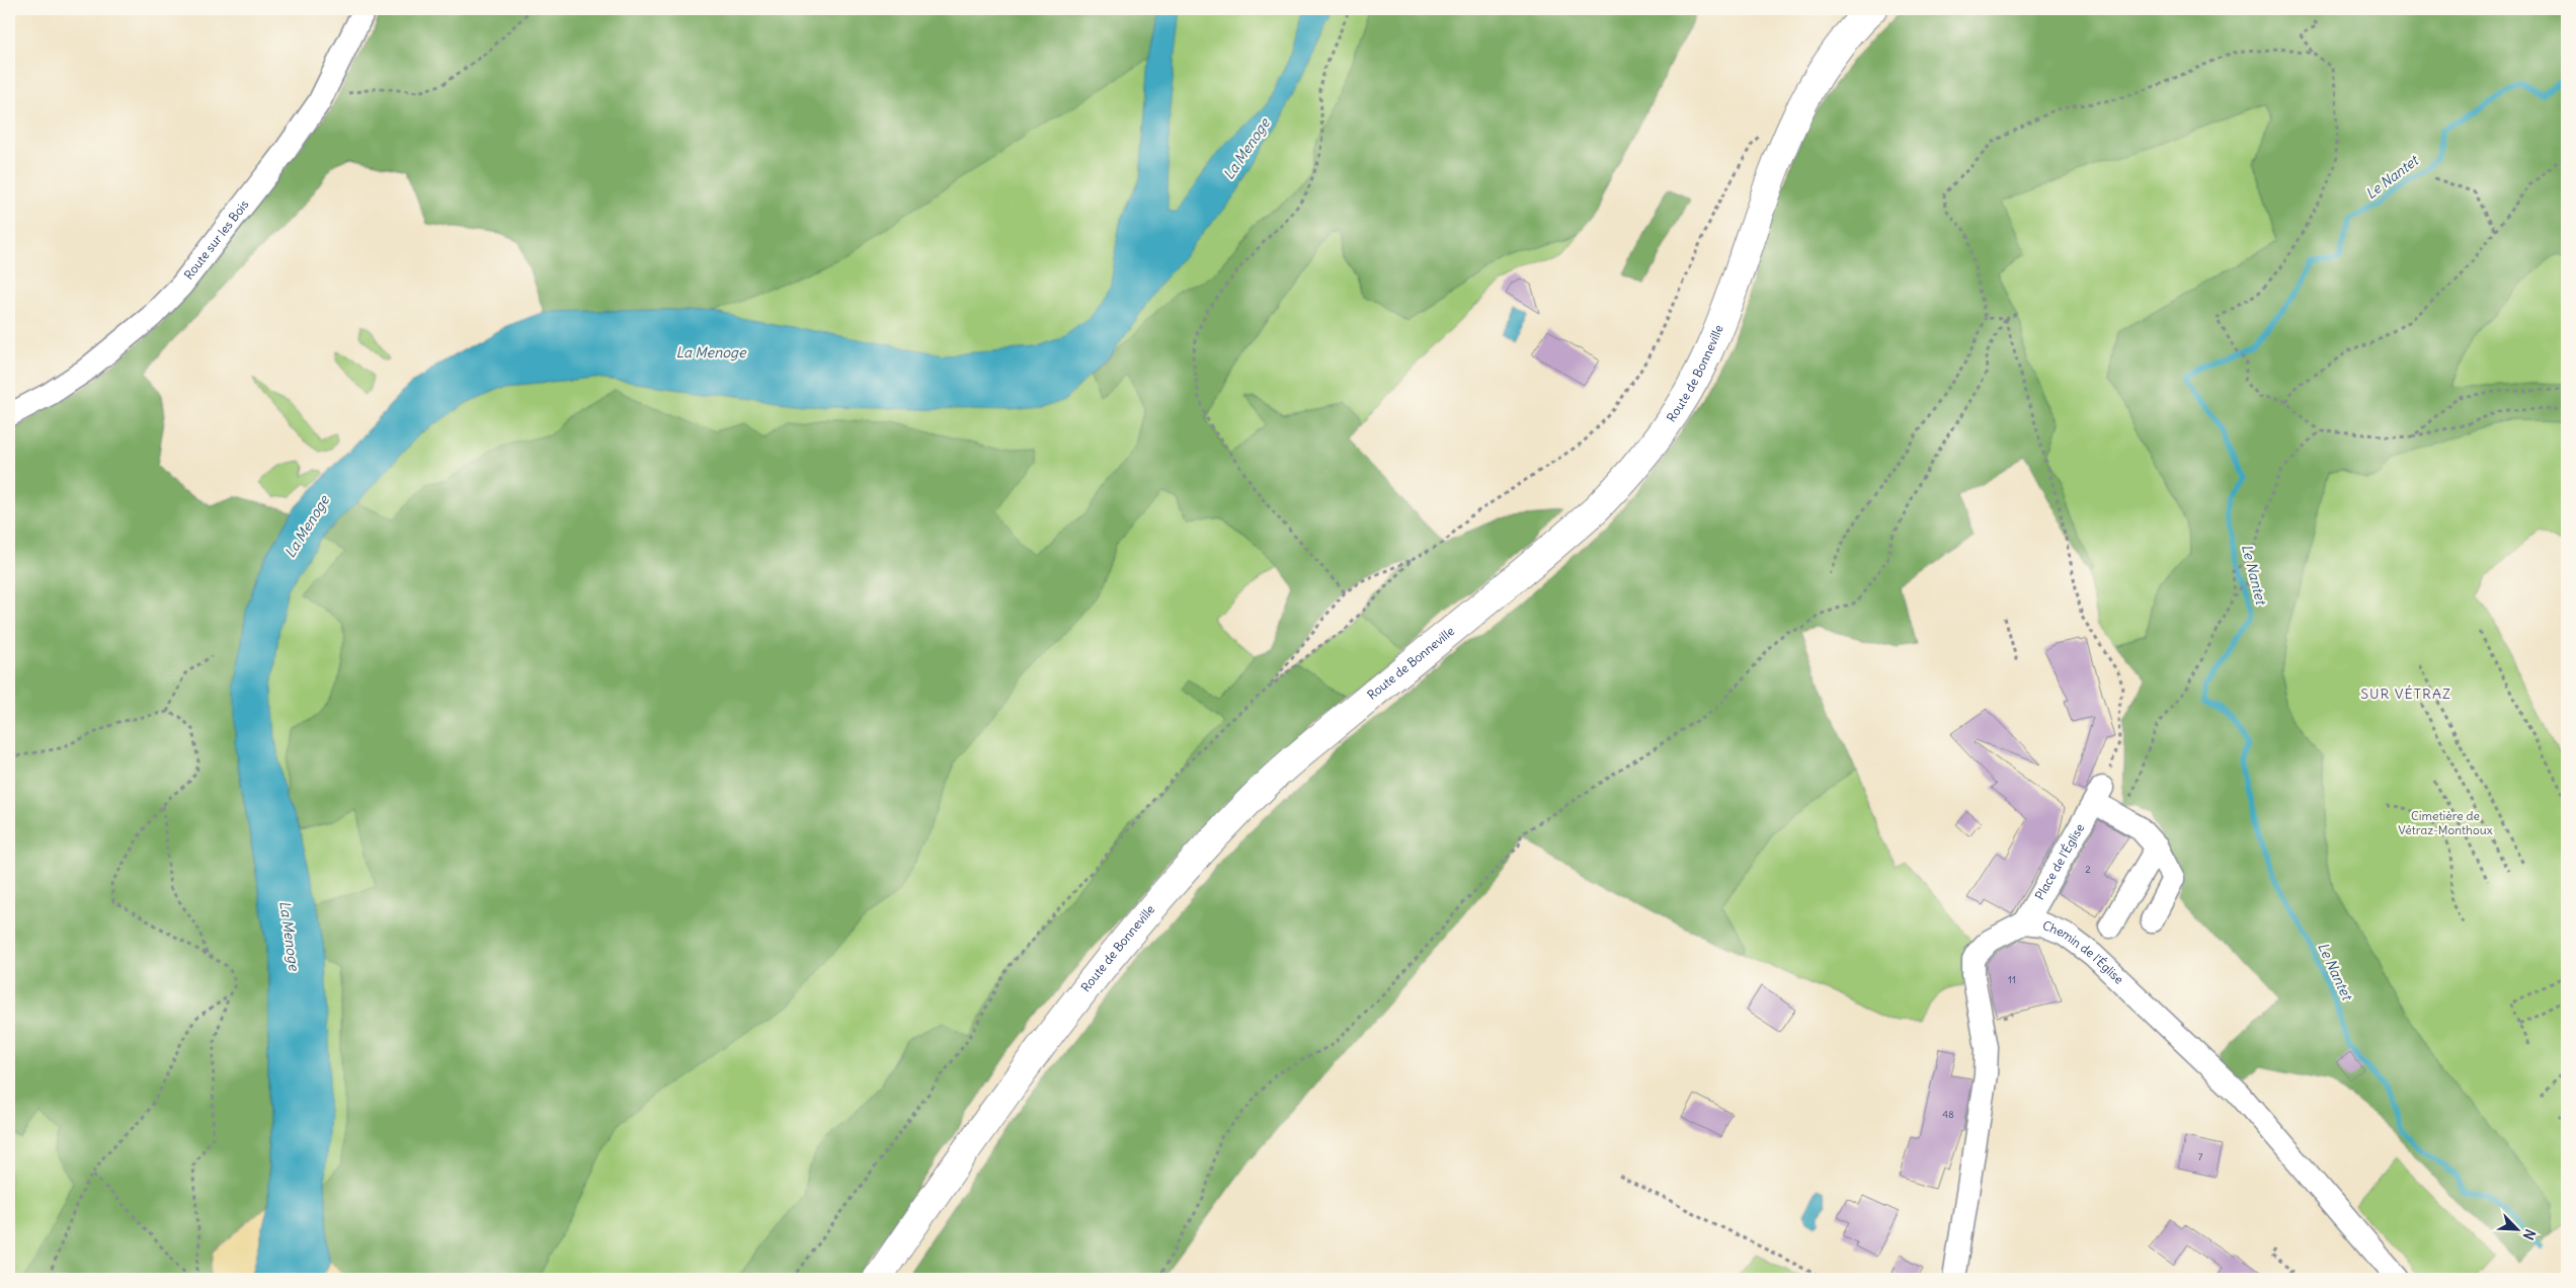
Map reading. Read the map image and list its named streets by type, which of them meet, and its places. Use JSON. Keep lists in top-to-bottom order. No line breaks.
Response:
{"streets":{"main road":["Route de Bonneville"],"street":["Route sur les Bois","Place de l'Église","Chemin de l'Église"]},"crossings":[["Place de l'Église","Chemin de l'Église"]],"districts":["SUR VÉTRAZ"],"water":["La Menoge","Le Nantet"],"parks":["Cimetière de Vétraz-Monthoux"],"house_numbers":["2","11","48","7"],"north":"bottom right"}
